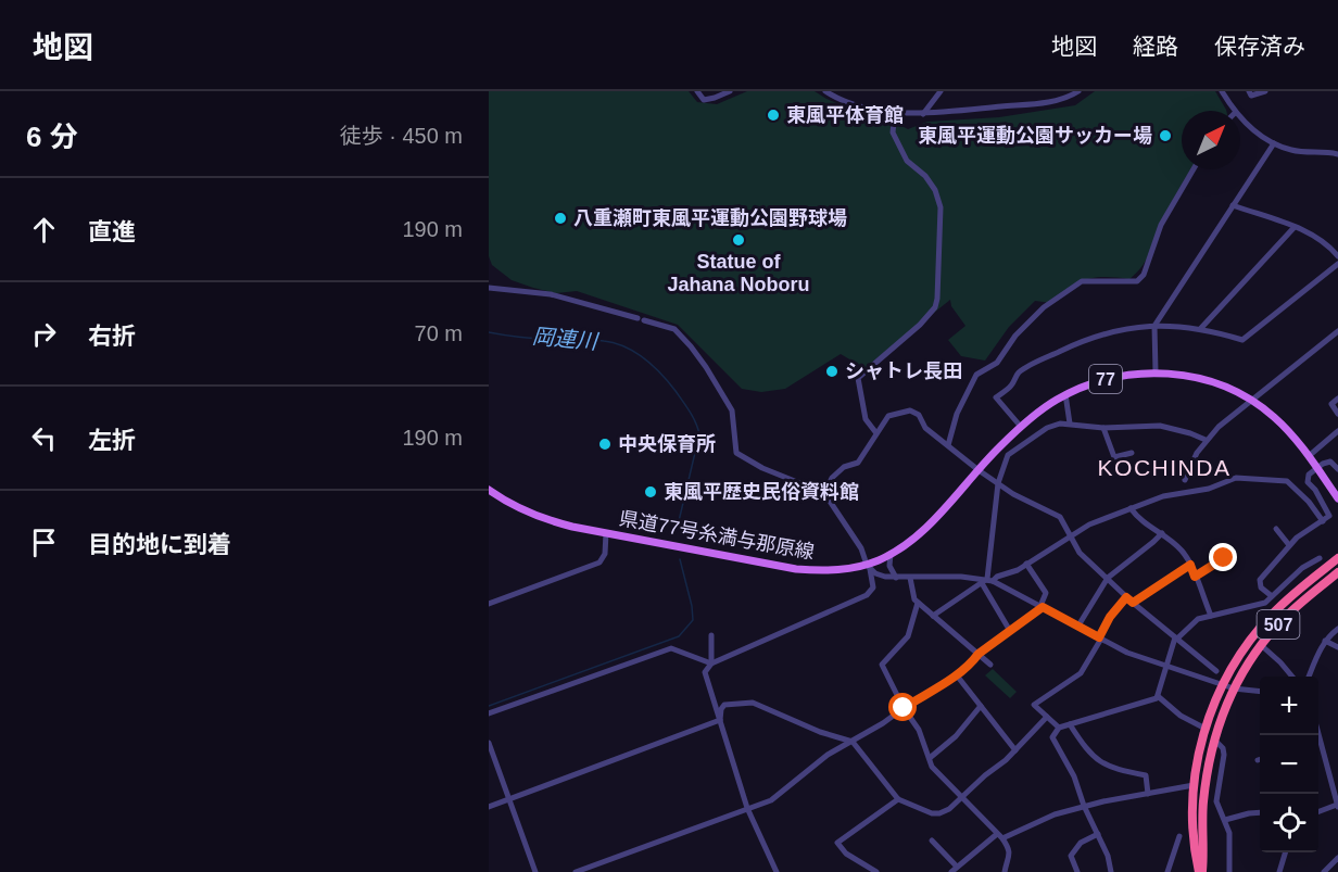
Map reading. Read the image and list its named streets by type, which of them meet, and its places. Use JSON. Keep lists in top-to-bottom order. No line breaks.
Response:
{"streets":{"highway":["507"],"main road":["77","県道77号糸満与那原線"]},"districts":["KOCHINDA"],"water":["岡連川"],"places":["東風平体育館","東風平運動公園サッカー場","八重瀬町東風平運動公園野球場","Statue of Jahana Noboru","シャトレ長田","中央保育所","東風平歴史民俗資料館"],"north":"top right","page":{"header":"地図","nav":["地図","経路","保存済み"],"heading":["6 分","徒歩 · 450 m"],"list":[["直進","190 m"],["右折","70 m"],["左折","190 m"],"目的地に到着"],"map_buttons":["+","−"]}}
